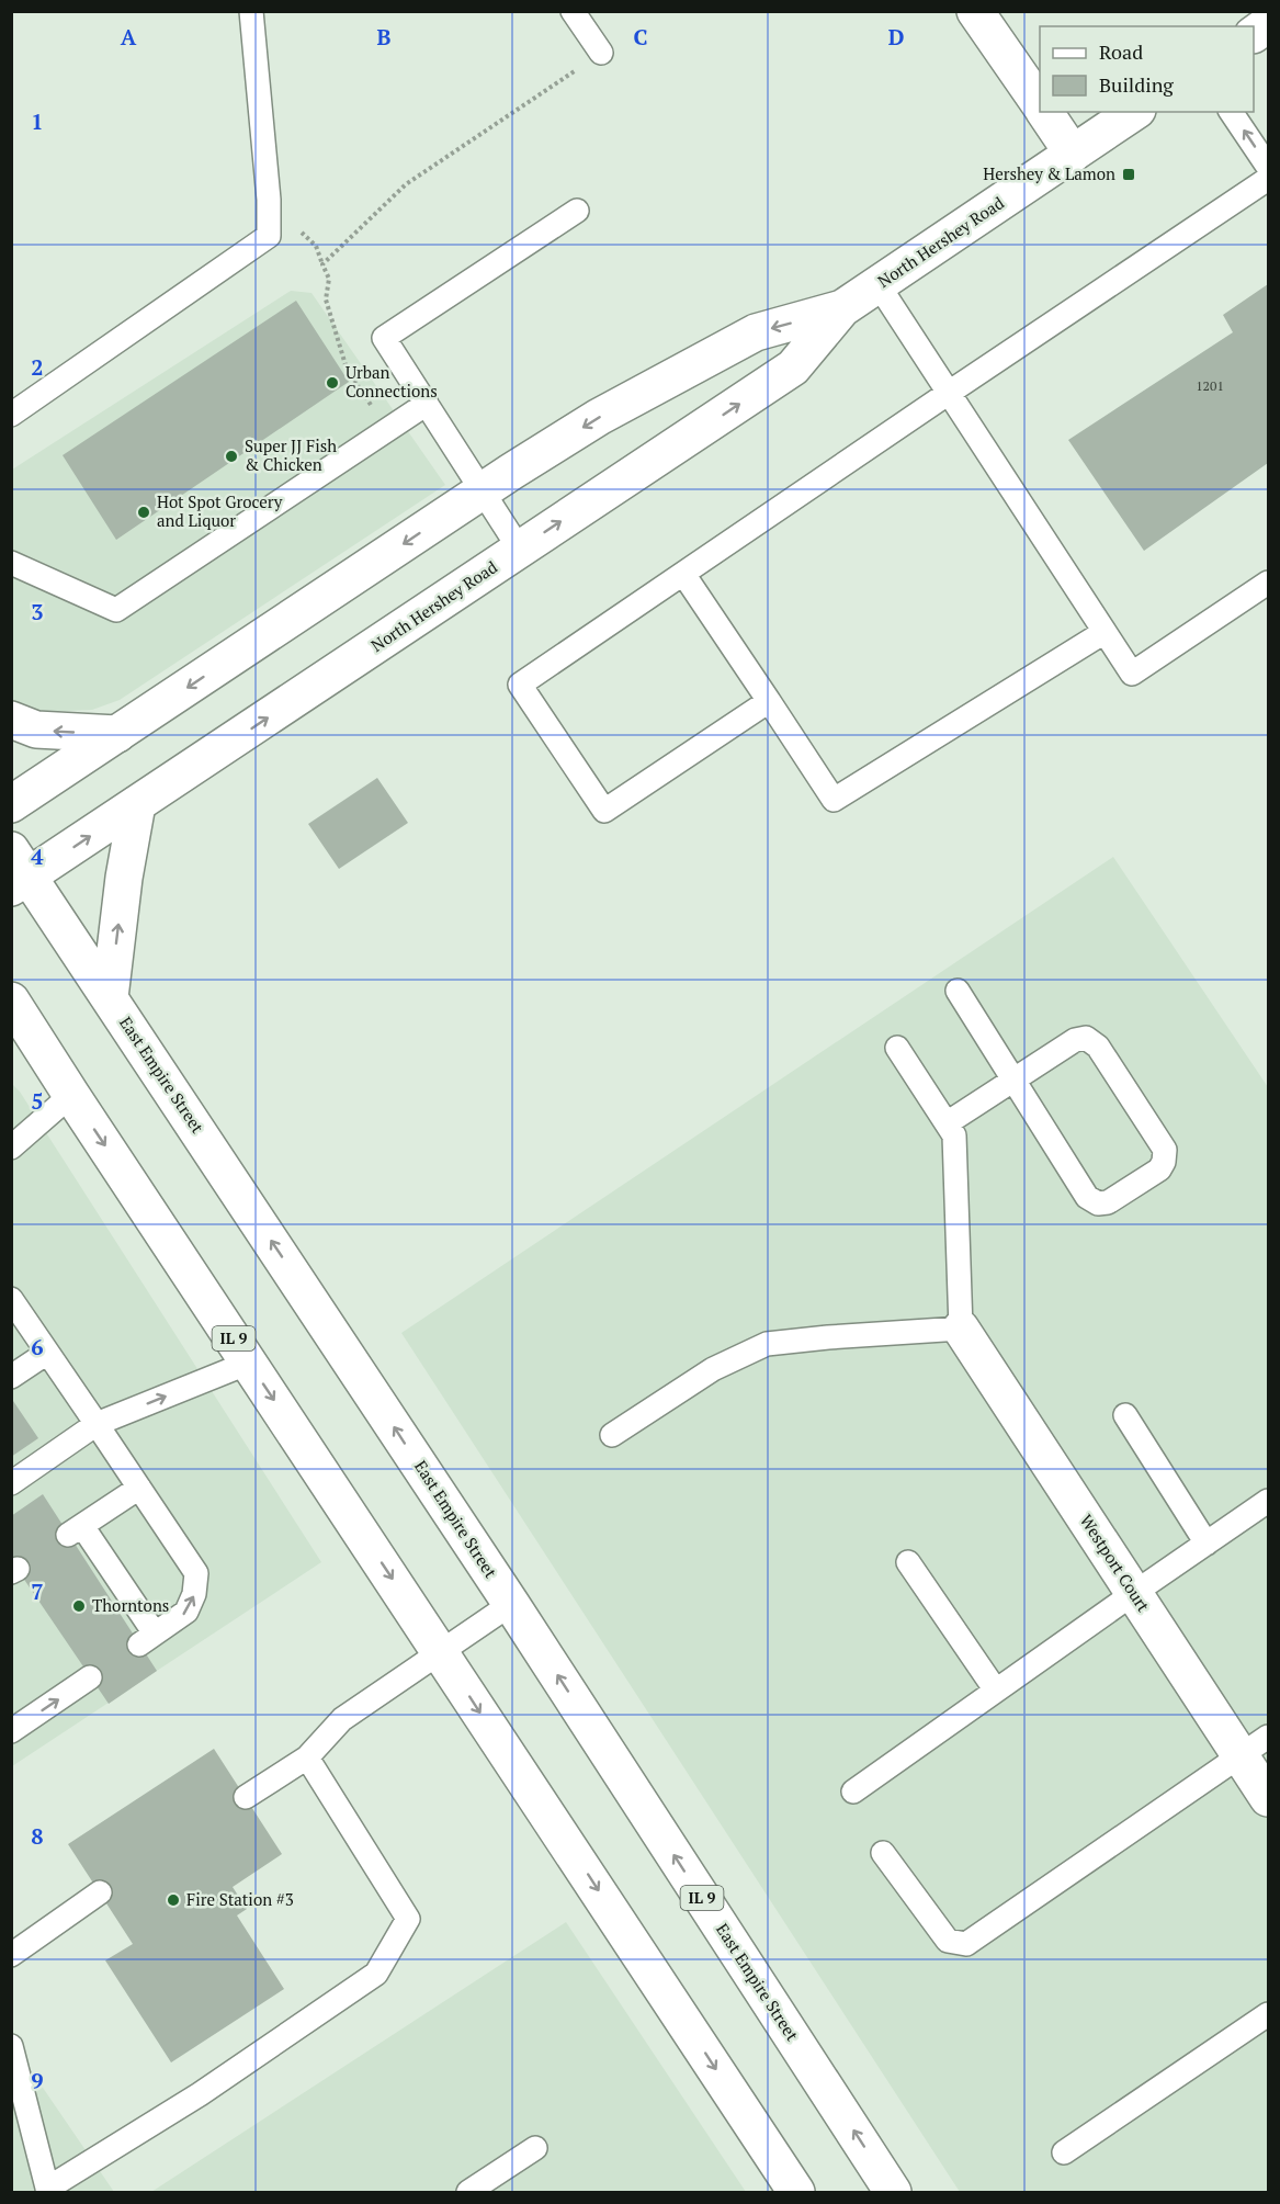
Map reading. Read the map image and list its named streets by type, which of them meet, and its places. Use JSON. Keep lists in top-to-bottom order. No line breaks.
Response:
{"streets":{"main road":["North Hershey Road","East Empire Street","IL 9","Westport Court"]},"crossings":[["North Hershey Road","East Empire Street"]],"places":{"transit":["Hershey & Lamon"],"other":["Urban Connections","Super JJ Fish & Chicken","Hot Spot Grocery and Liquor","Thorntons","Fire Station #3"]},"house_numbers":["1201"],"legend":["Road","Building"],"grid":{"columns":["A","B","C","D"],"rows":["1","2","3","4","5","6","7","8","9"]}}
